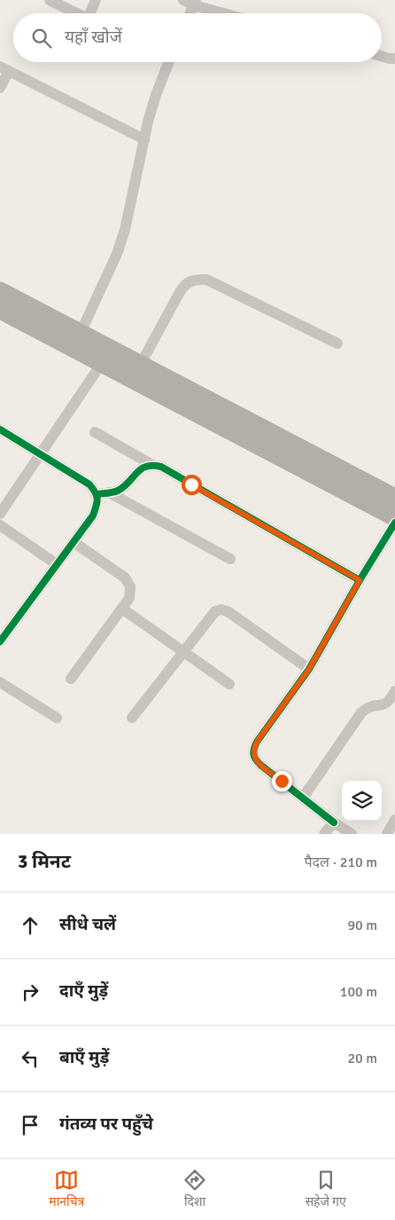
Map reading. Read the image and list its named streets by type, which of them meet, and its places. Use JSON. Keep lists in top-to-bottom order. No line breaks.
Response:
{"page":{"search":"यहाँ खोजें","heading":["3 मिनट","पैदल · 210 m"],"list":[["सीधे चलें","90 m"],["दाएँ मुड़ें","100 m"],["बाएँ मुड़ें","20 m"],"गंतव्य पर पहुँचे"],"nav":["मानचित्र","दिशा","सहेजे गए"]}}
